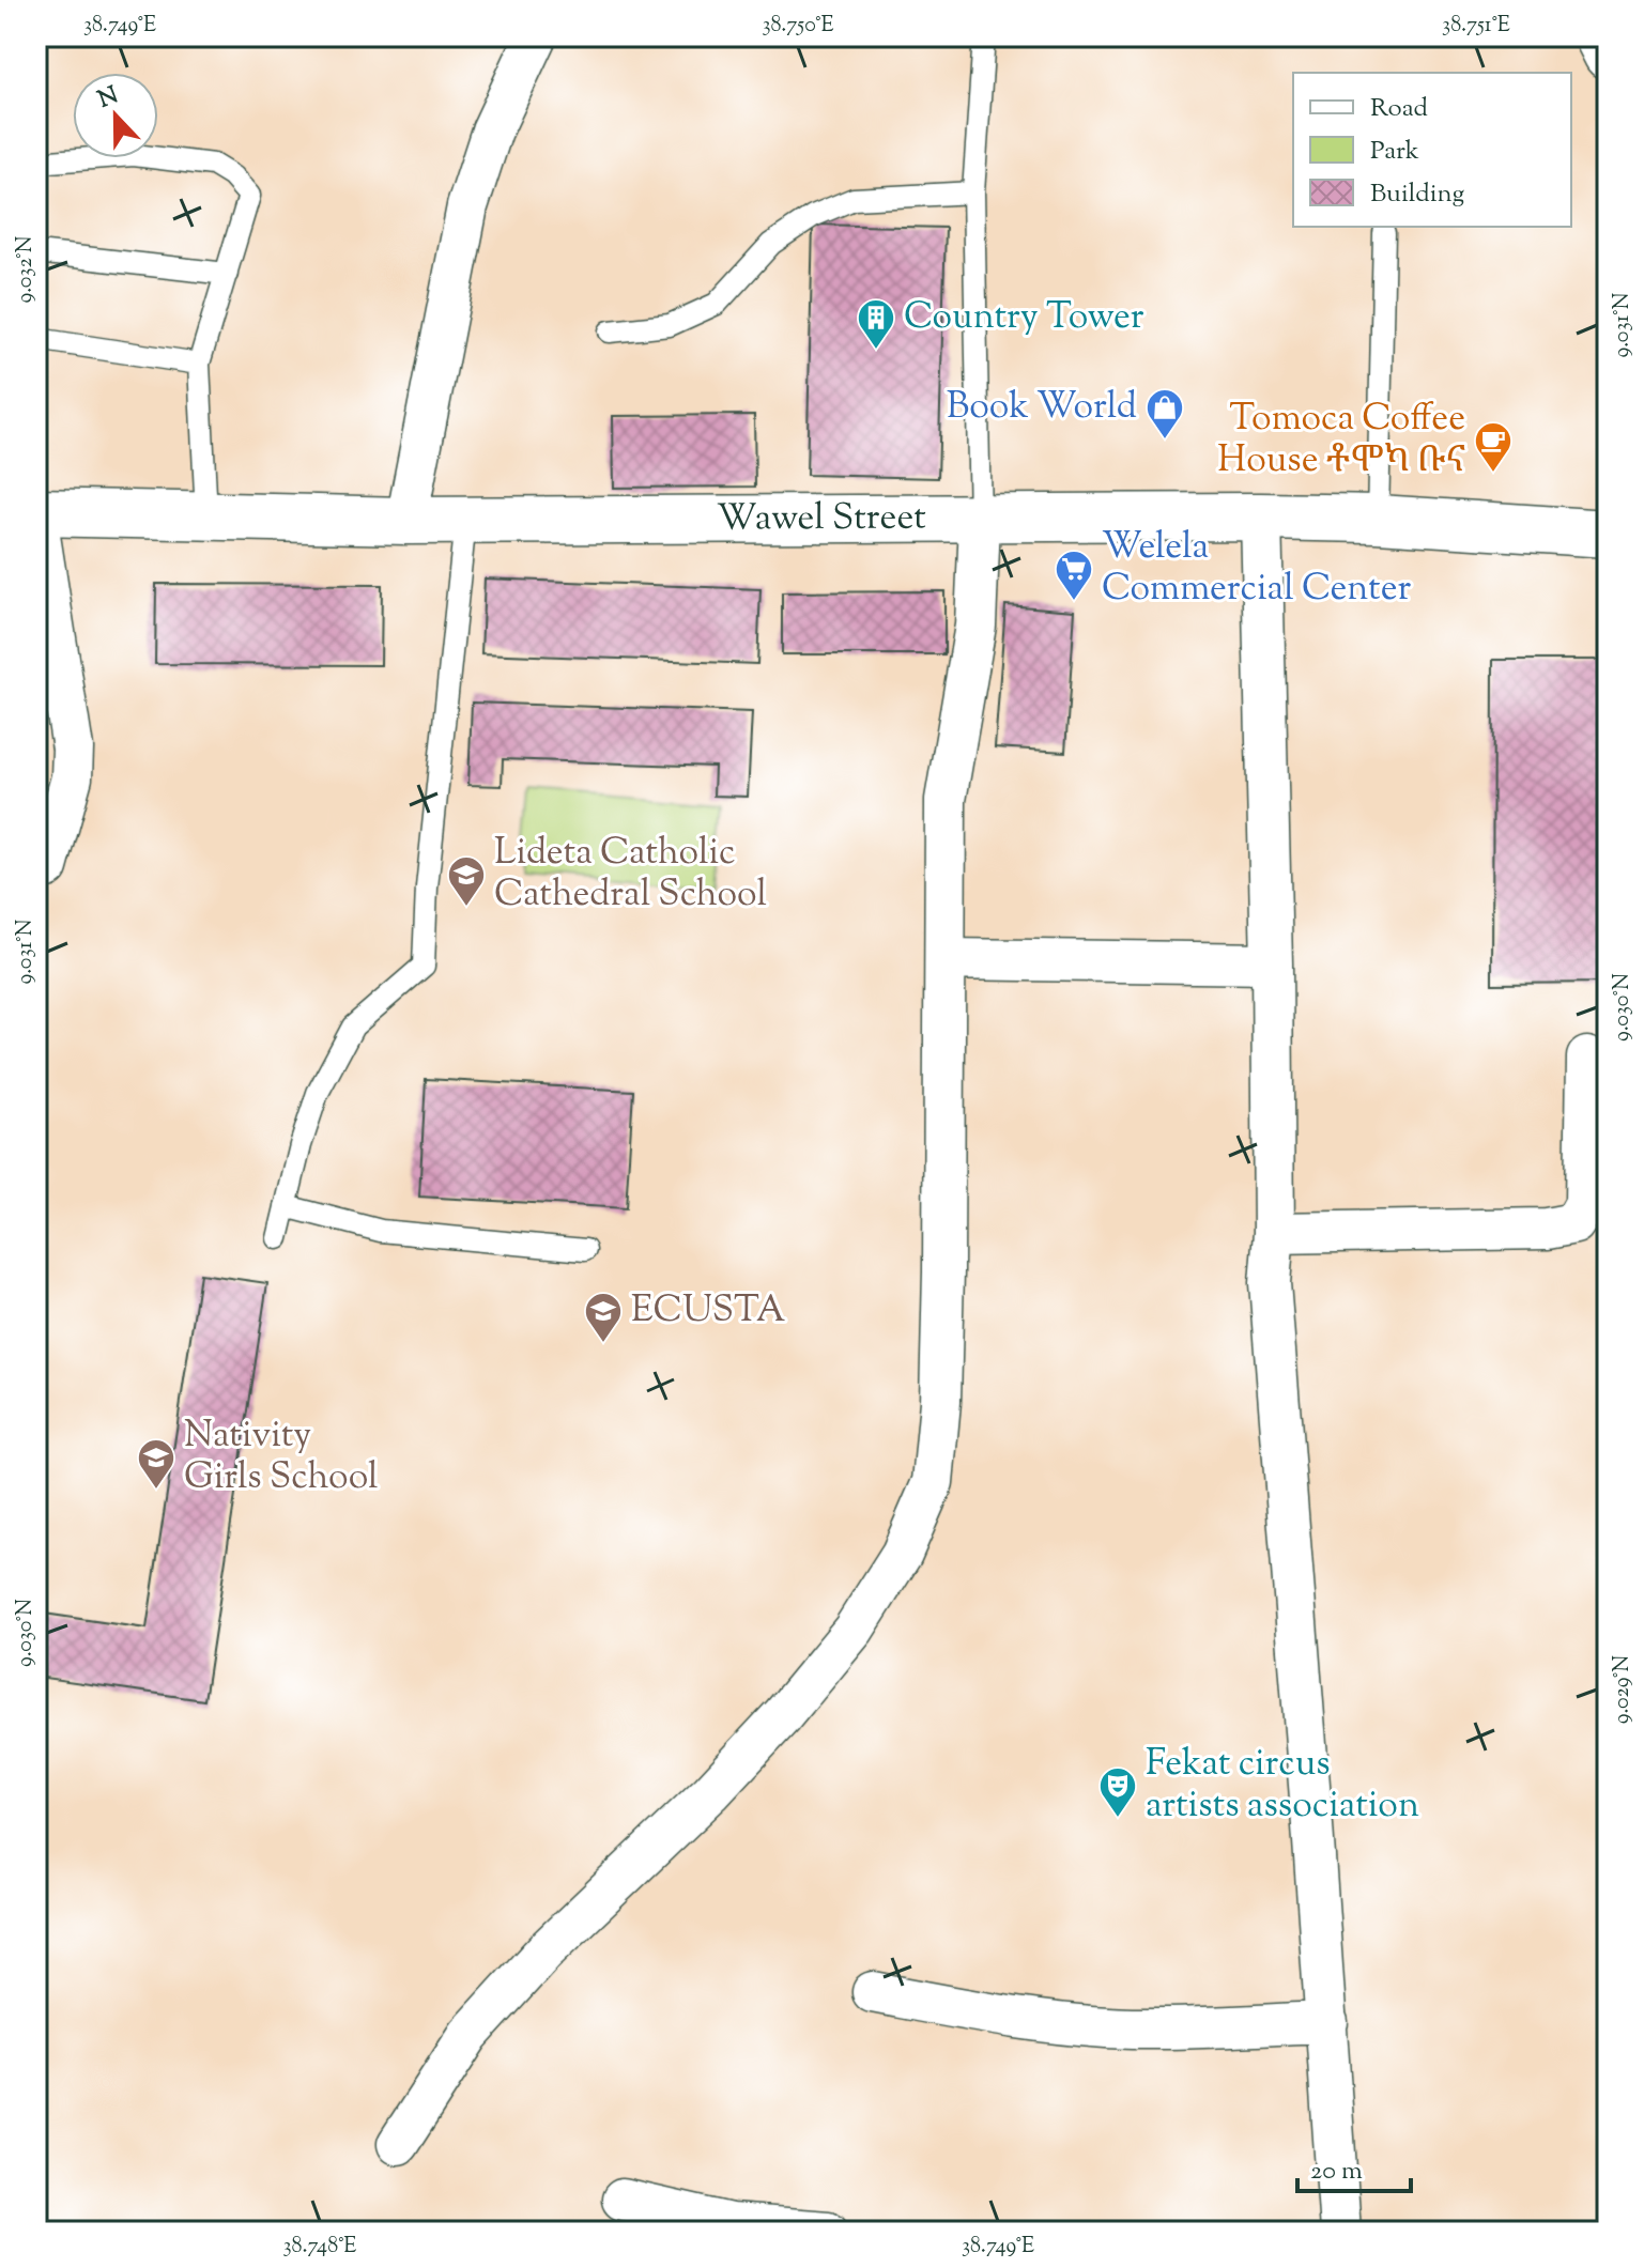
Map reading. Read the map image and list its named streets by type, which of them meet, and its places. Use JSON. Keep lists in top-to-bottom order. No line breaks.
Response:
{"streets":{"main road":["Wawel Street"]},"places":{"building":["Country Tower"],"shop":["Book World"],"cafe":["Tomoca Coffee House ቶሞካ ቡና"],"supermarket":["Welela Commercial Center"],"school or university":["Lideta Catholic Cathedral School","ECUSTA","Nativity Girls School"],"theatre":["Fekat circus artists association"]},"legend":["Road","Park","Building"],"scale_bar":"20 m","north":"top","coordinates":["38.749°E","38.750°E","38.751°E","9.032°N","9.031°N","9.030°N","9.029°N","38.748°E"]}
